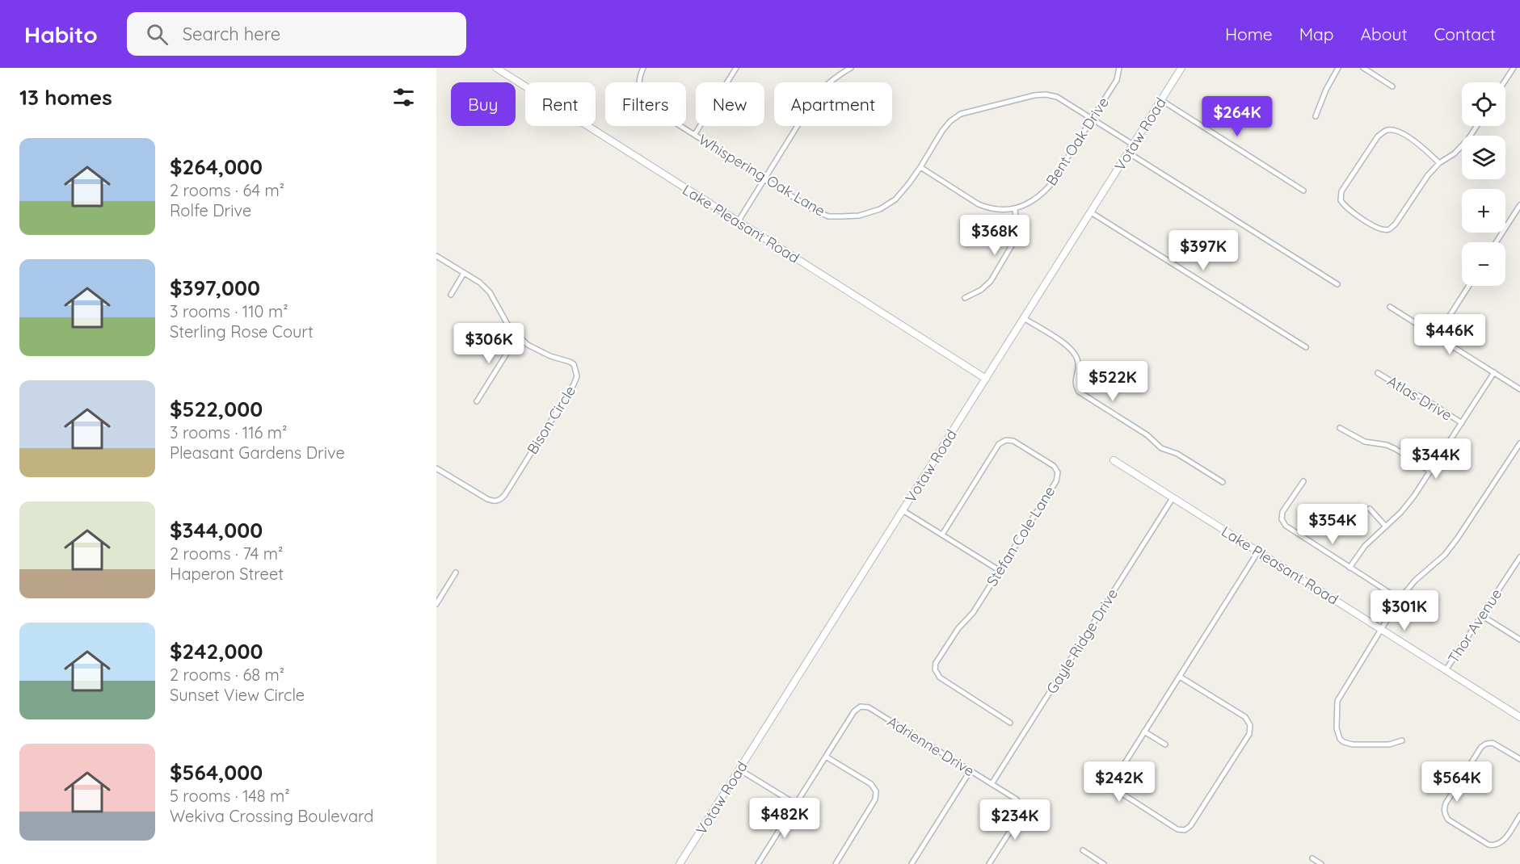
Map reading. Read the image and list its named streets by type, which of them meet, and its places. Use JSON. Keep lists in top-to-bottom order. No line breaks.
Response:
{"streets":{"street":["Votaw Road","Bent Oak Drive","Whispering Oak Lane","Lake Pleasant Road","Atlas Drive","Bison Circle","Stefan Cole Lane","Thor Avenue","Gayle Ridge Drive","Adrienne Drive"]},"crossings":[["Votaw Road","Whispering Oak Lane"],["Votaw Road","Lake Pleasant Road"],["Bent Oak Drive","Whispering Oak Lane"],["Lake Pleasant Road","Thor Avenue"],["Lake Pleasant Road","Gayle Ridge Drive"],["Gayle Ridge Drive","Adrienne Drive"]],"page":{"header":"Habito","search":"Search here","nav":["Home","Map","About","Contact"],"heading":"13 homes","map_buttons":["+","−"],"chip":["Buy","Rent","Filters","New","Apartment"],"price":["$264K","$368K","$397K","$446K","$306K","$522K","$344K","$354K","$301K","$242K","$564K","$482K","$234K"],"list":[{"name":"$264,000","note":"2 rooms · 64 m² · Rolfe Drive"},{"name":"$397,000","note":"3 rooms · 110 m² · Sterling Rose Court"},{"name":"$522,000","note":"3 rooms · 116 m² · Pleasant Gardens Drive"},{"name":"$344,000","note":"2 rooms · 74 m² · Haperon Street"},{"name":"$242,000","note":"2 rooms · 68 m² · Sunset View Circle"},{"name":"$564,000","note":"5 rooms · 148 m² · Wekiva Crossing Boulevard"}]}}
